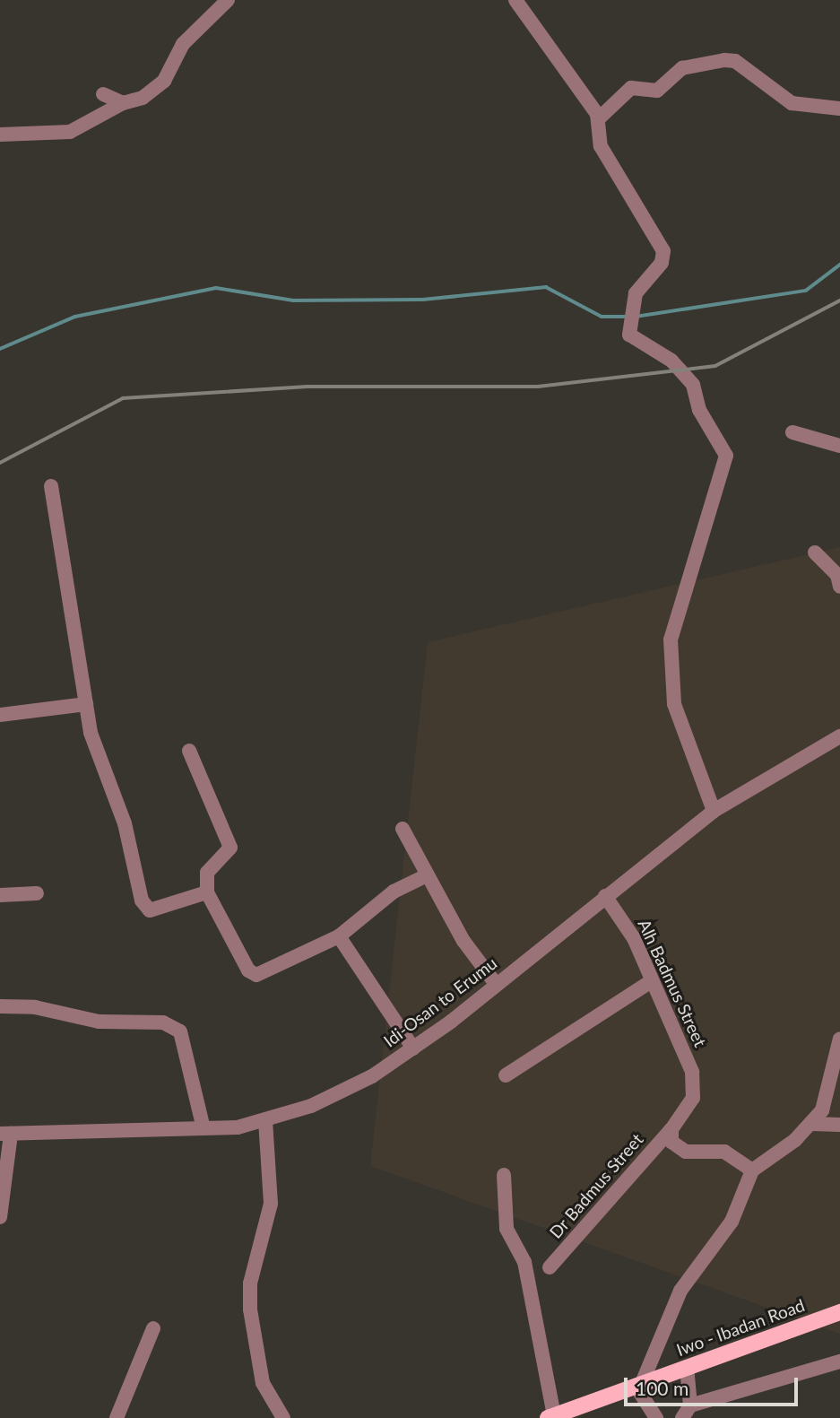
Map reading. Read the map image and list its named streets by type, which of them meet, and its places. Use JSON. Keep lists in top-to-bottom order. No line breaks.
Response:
{"streets":{"main road":["Iwo - Ibadan Road"],"street":["Alh Badmus Street","Idi-Osan to Erumu","Dr Badmus Street"]},"crossings":[["Alh Badmus Street","Idi-Osan to Erumu"],["Alh Badmus Street","Dr Badmus Street"]],"scale_bar":"100 m"}
